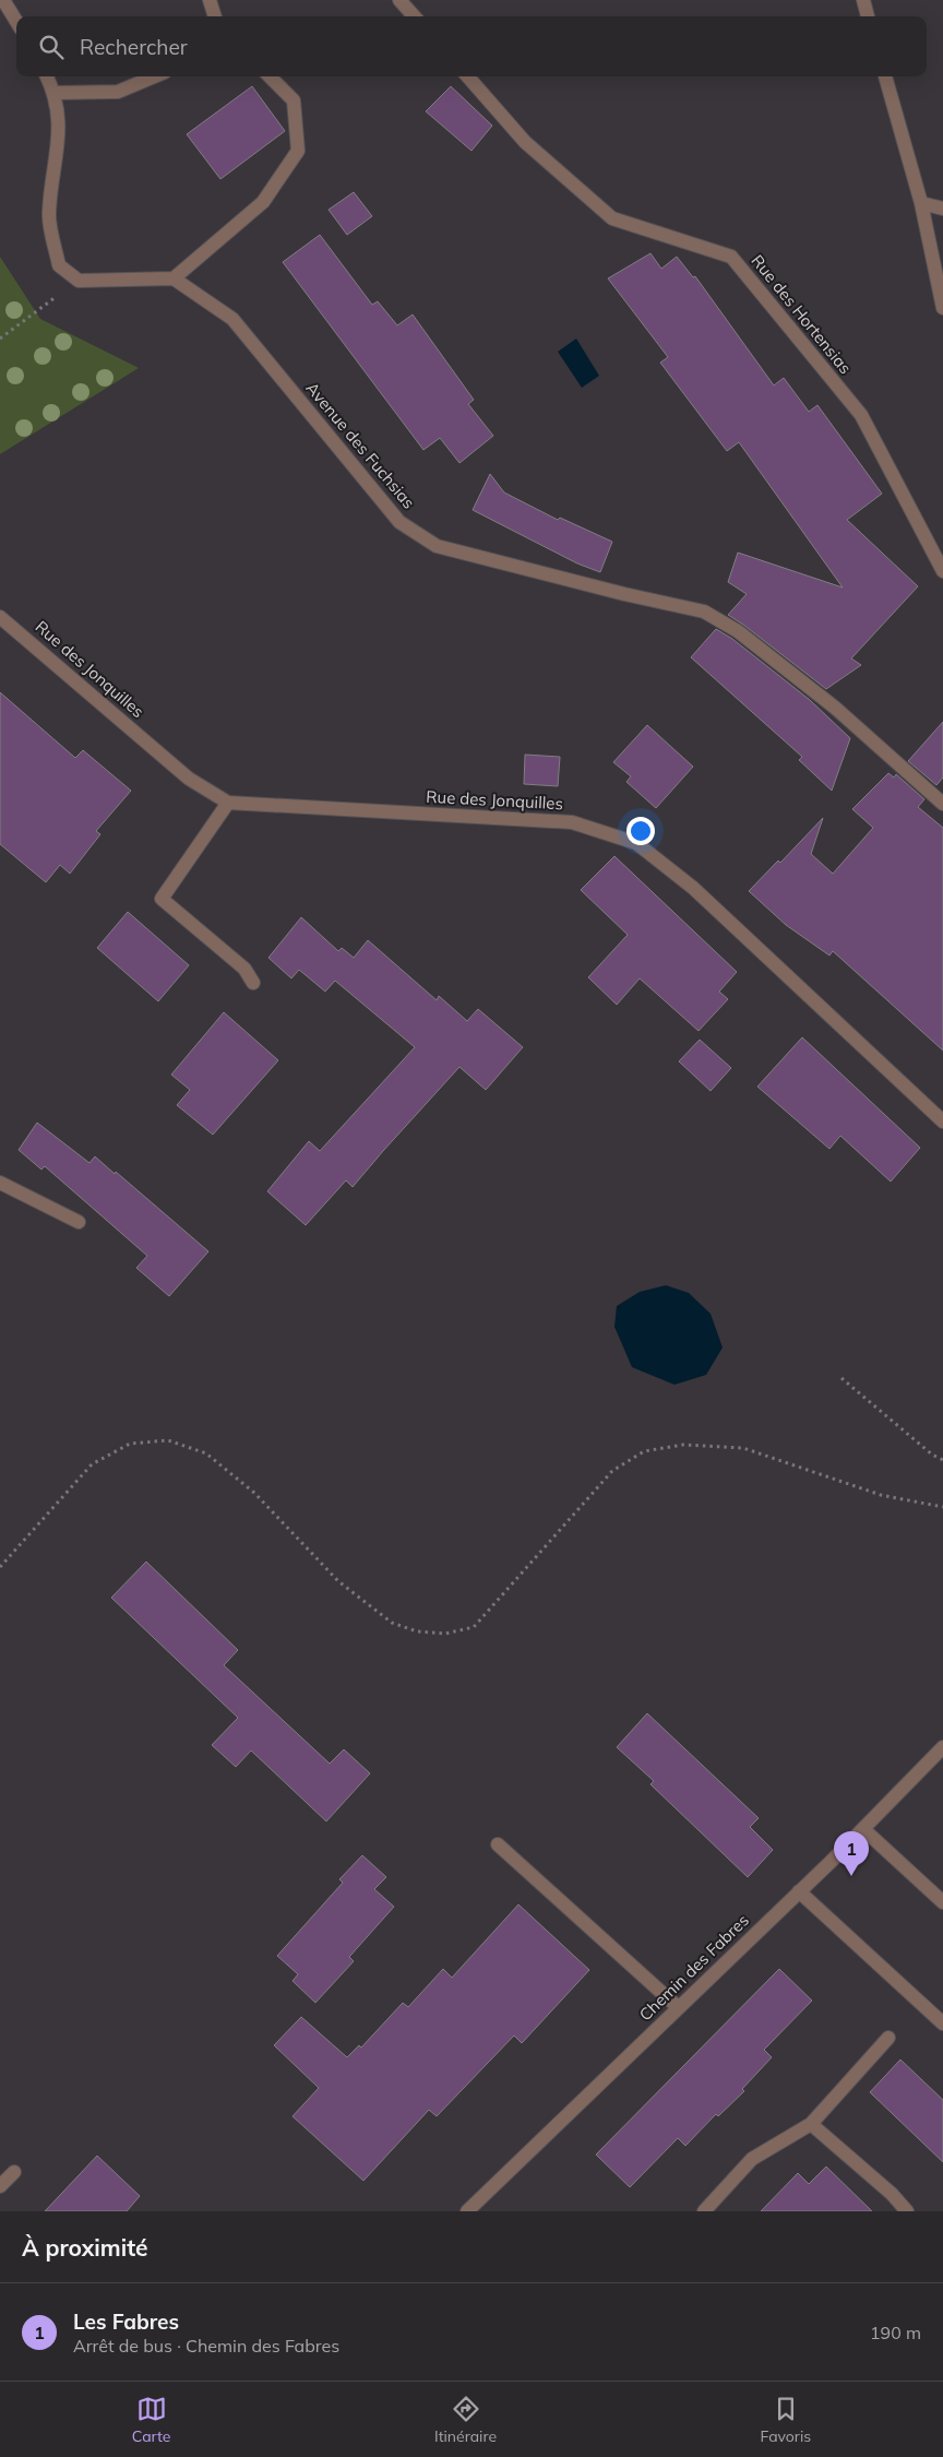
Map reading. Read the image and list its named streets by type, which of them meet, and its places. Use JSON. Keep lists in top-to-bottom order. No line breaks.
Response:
{"streets":{"street":["Rue des Hortensias","Avenue des Fuchsias","Rue des Jonquilles","Chemin des Fabres"]},"page":{"search":"Rechercher","pins":"1","heading":"À proximité","list":[{"mark":"1","name":"Les Fabres","note":"Arrêt de bus · Chemin des Fabres","value":"190 m"}],"nav":["Carte","Itinéraire","Favoris"]}}
